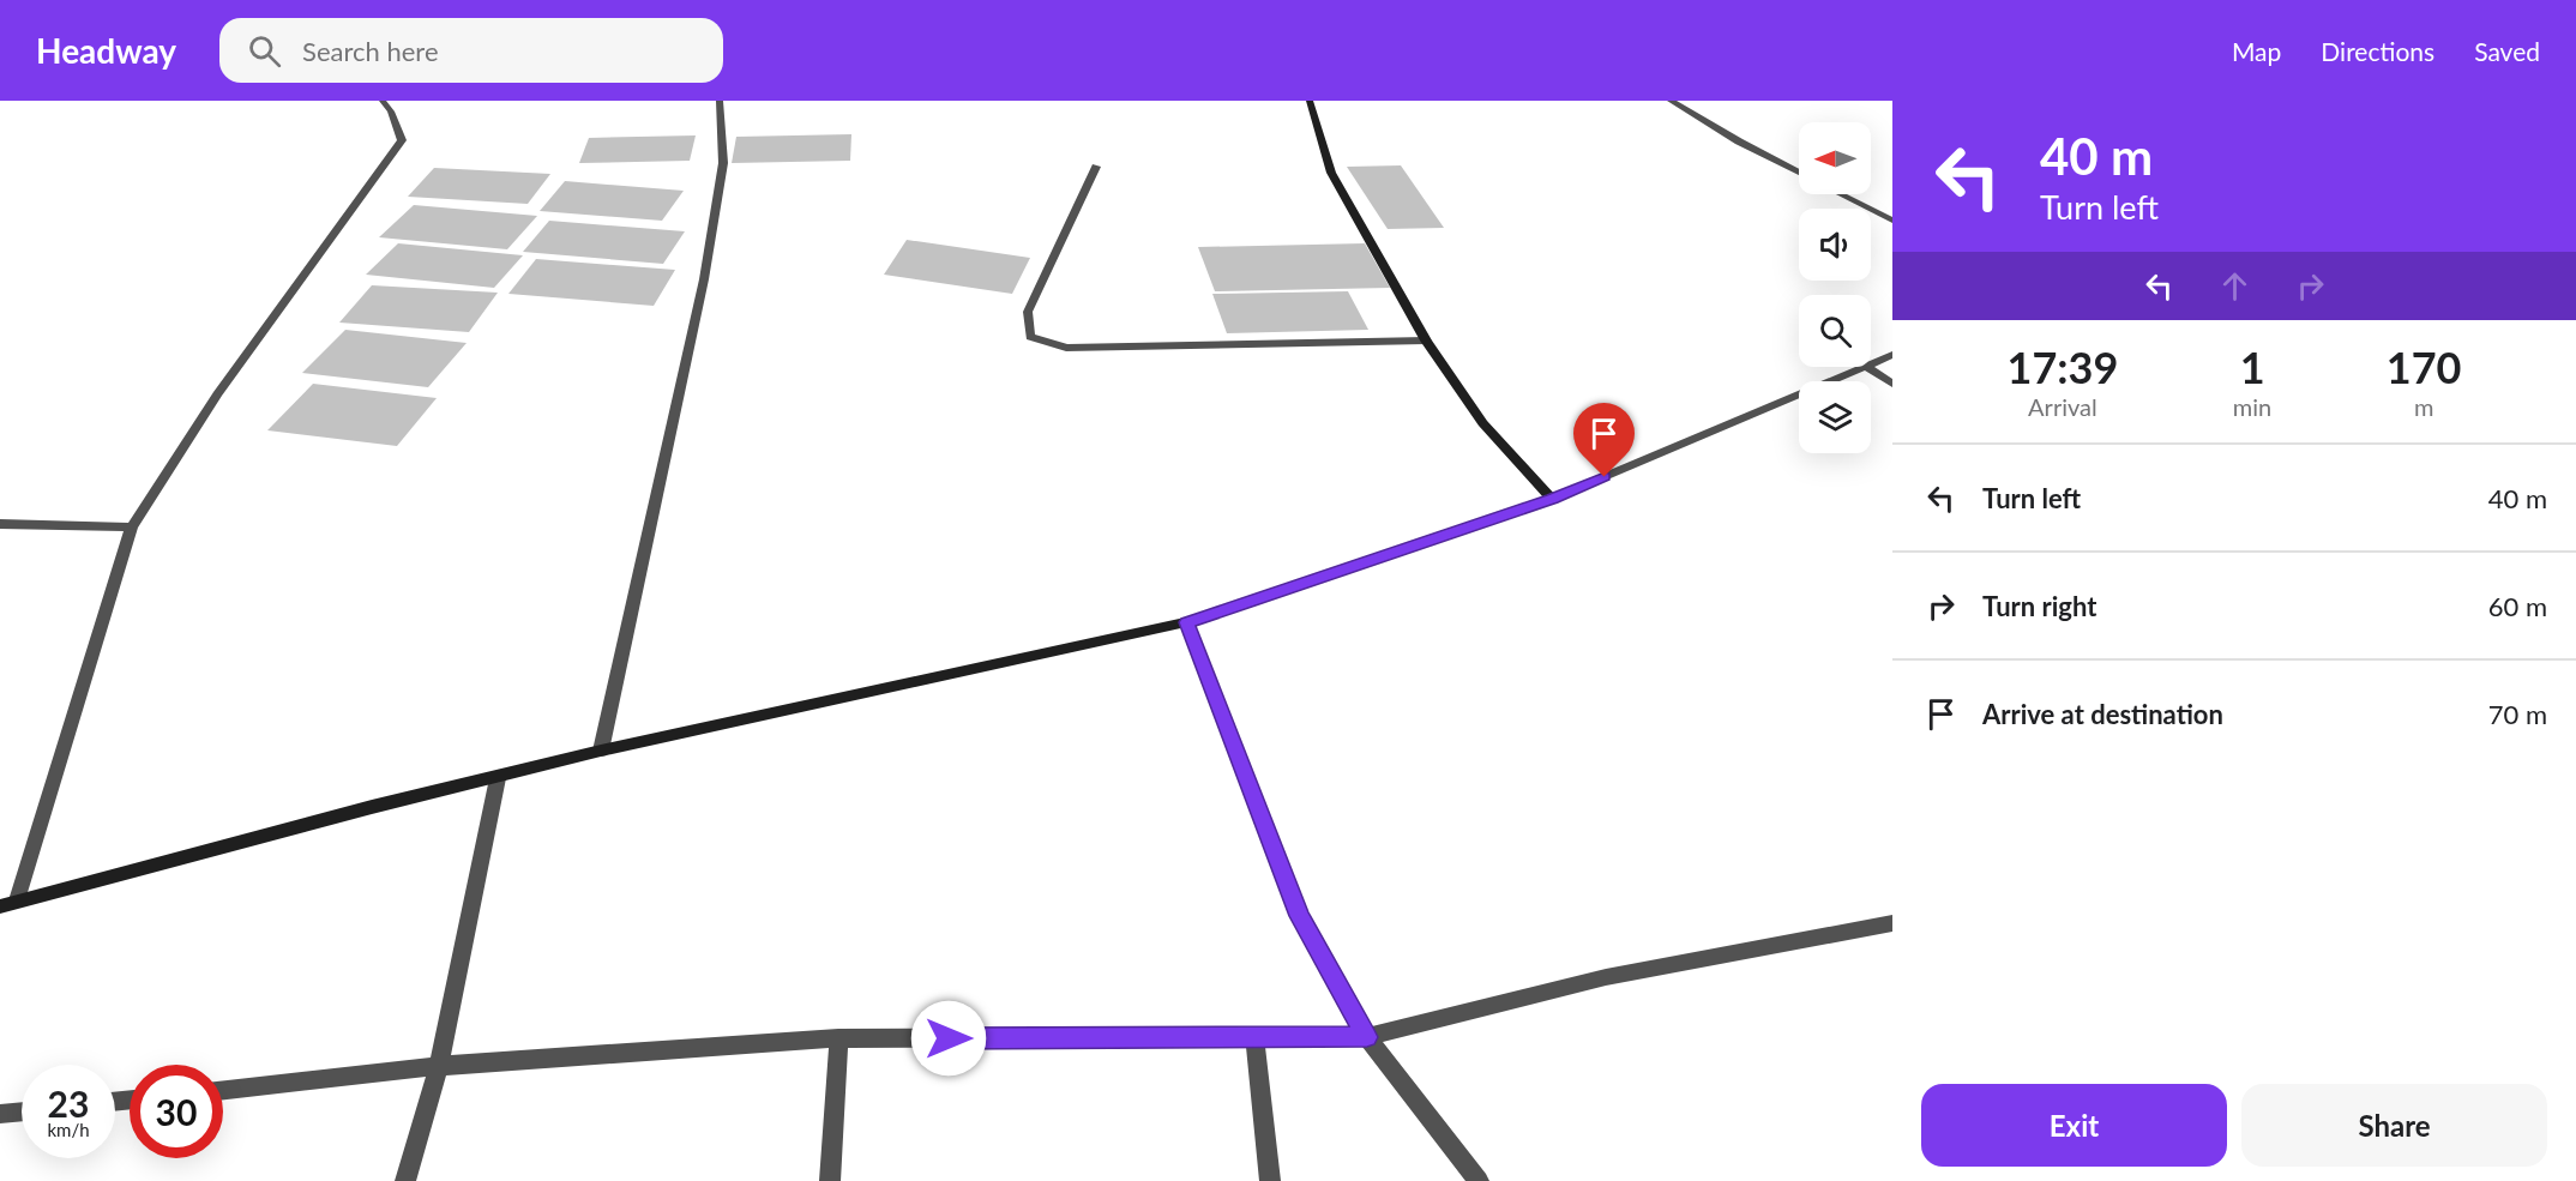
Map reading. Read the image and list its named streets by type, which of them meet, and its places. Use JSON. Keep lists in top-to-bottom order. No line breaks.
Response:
{"north":"left","page":{"header":"Headway","search":"Search here","nav":["Map","Directions","Saved"],"turn":["40 m","Turn left"],"eta":["17:39","Arrival","1","min","170","m"],"list":[{"name":"Turn left","value":"40 m"},{"name":"Turn right","value":"60 m"},{"name":"Arrive at destination","value":"70 m"}],"speed":"23 km/h","limit":"30","buttons":["Exit","Share"]}}
